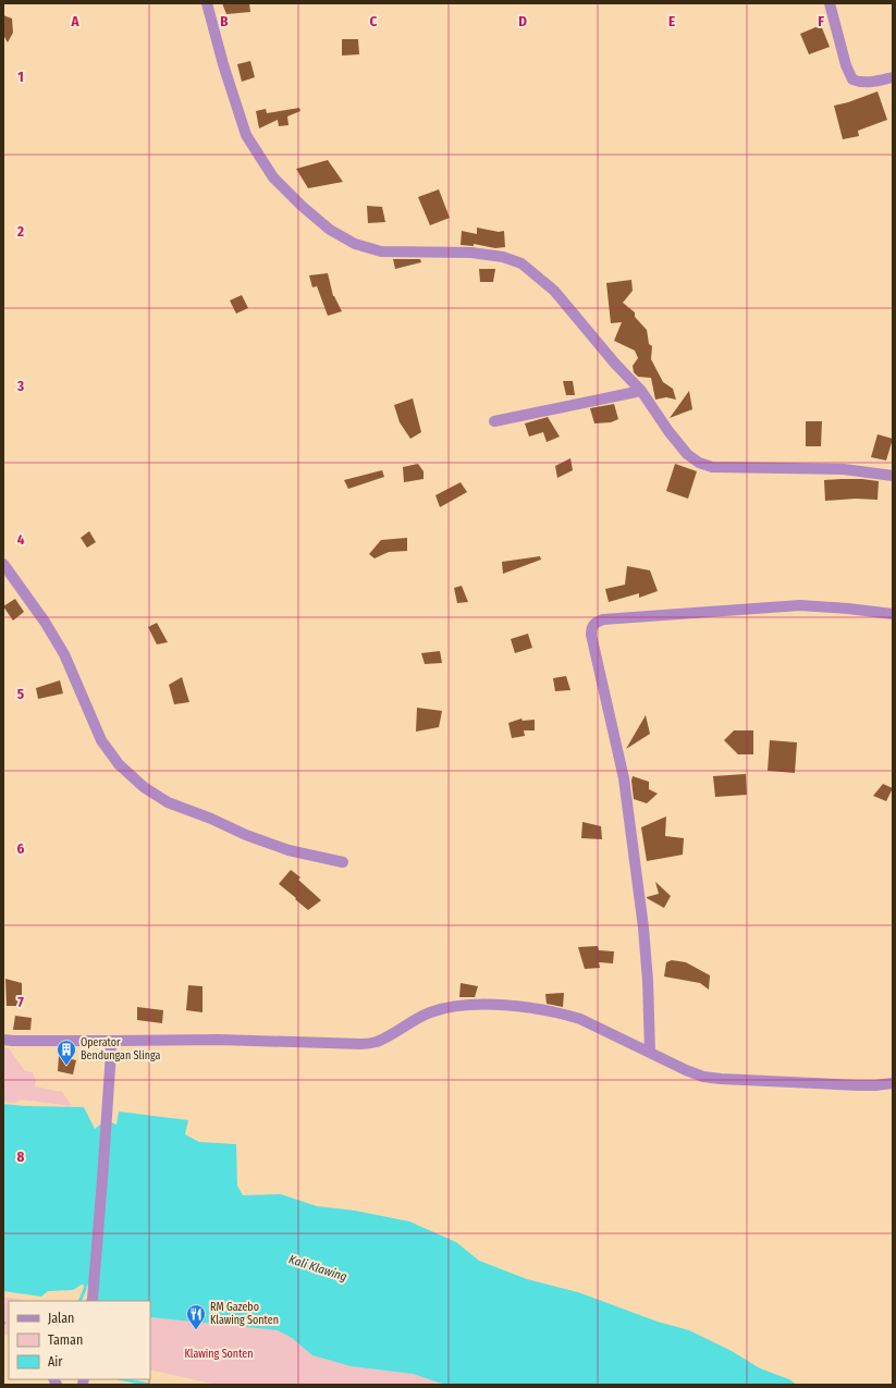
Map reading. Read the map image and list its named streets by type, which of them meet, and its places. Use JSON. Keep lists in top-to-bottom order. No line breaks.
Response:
{"water":["Kali Klawing"],"parks":["Klawing Sonten"],"places":{"building":["Operator Bendungan Slinga"],"restaurant":["RM Gazebo Klawing Sonten"]},"legend":["Jalan","Taman","Air"],"grid":{"columns":["A","B","C","D","E","F"],"rows":["1","2","3","4","5","6","7","8"]}}
